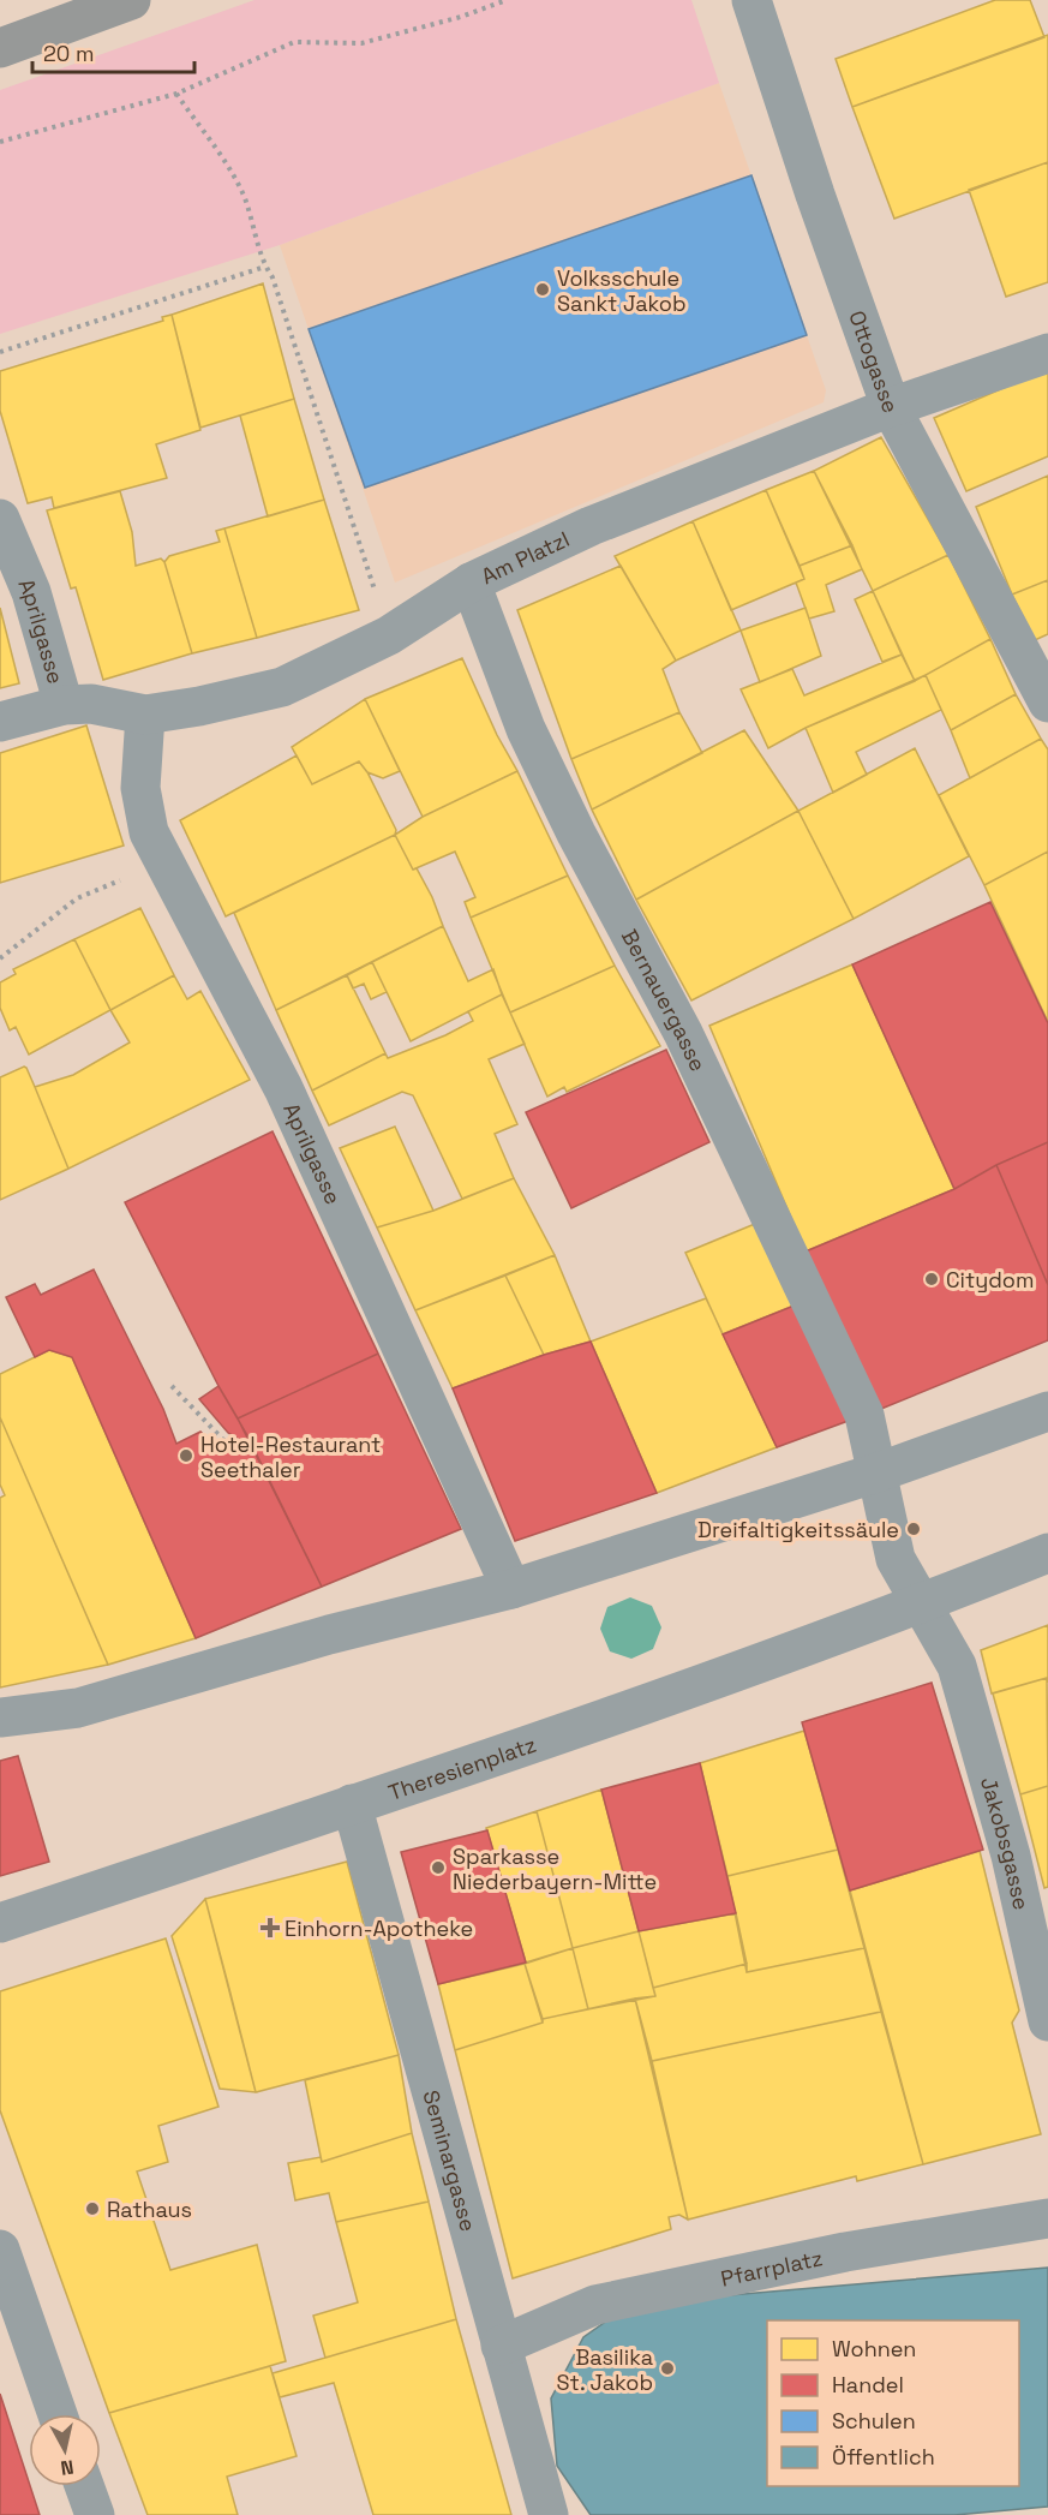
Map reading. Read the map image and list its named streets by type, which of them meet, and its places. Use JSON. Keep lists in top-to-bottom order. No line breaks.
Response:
{"streets":{"street":["Ottogasse","Am Platzl","Aprilgasse","Bernauergasse","Theresienplatz","Jakobsgasse","Seminargasse","Pfarrplatz"]},"crossings":[["Ottogasse","Am Platzl"],["Am Platzl","Aprilgasse"],["Am Platzl","Bernauergasse"],["Theresienplatz","Jakobsgasse"],["Theresienplatz","Seminargasse"],["Seminargasse","Pfarrplatz"]],"places":{"other":["Volksschule Sankt Jakob","Citydom","Hotel-Restaurant Seethaler","Dreifaltigkeitssäule","Sparkasse Niederbayern-Mitte","Rathaus","Basilika St. Jakob"],"health":["Einhorn-Apotheke"]},"legend":["Wohnen","Handel","Schulen","Öffentlich"],"scale_bar":"20 m","north":"bottom"}
